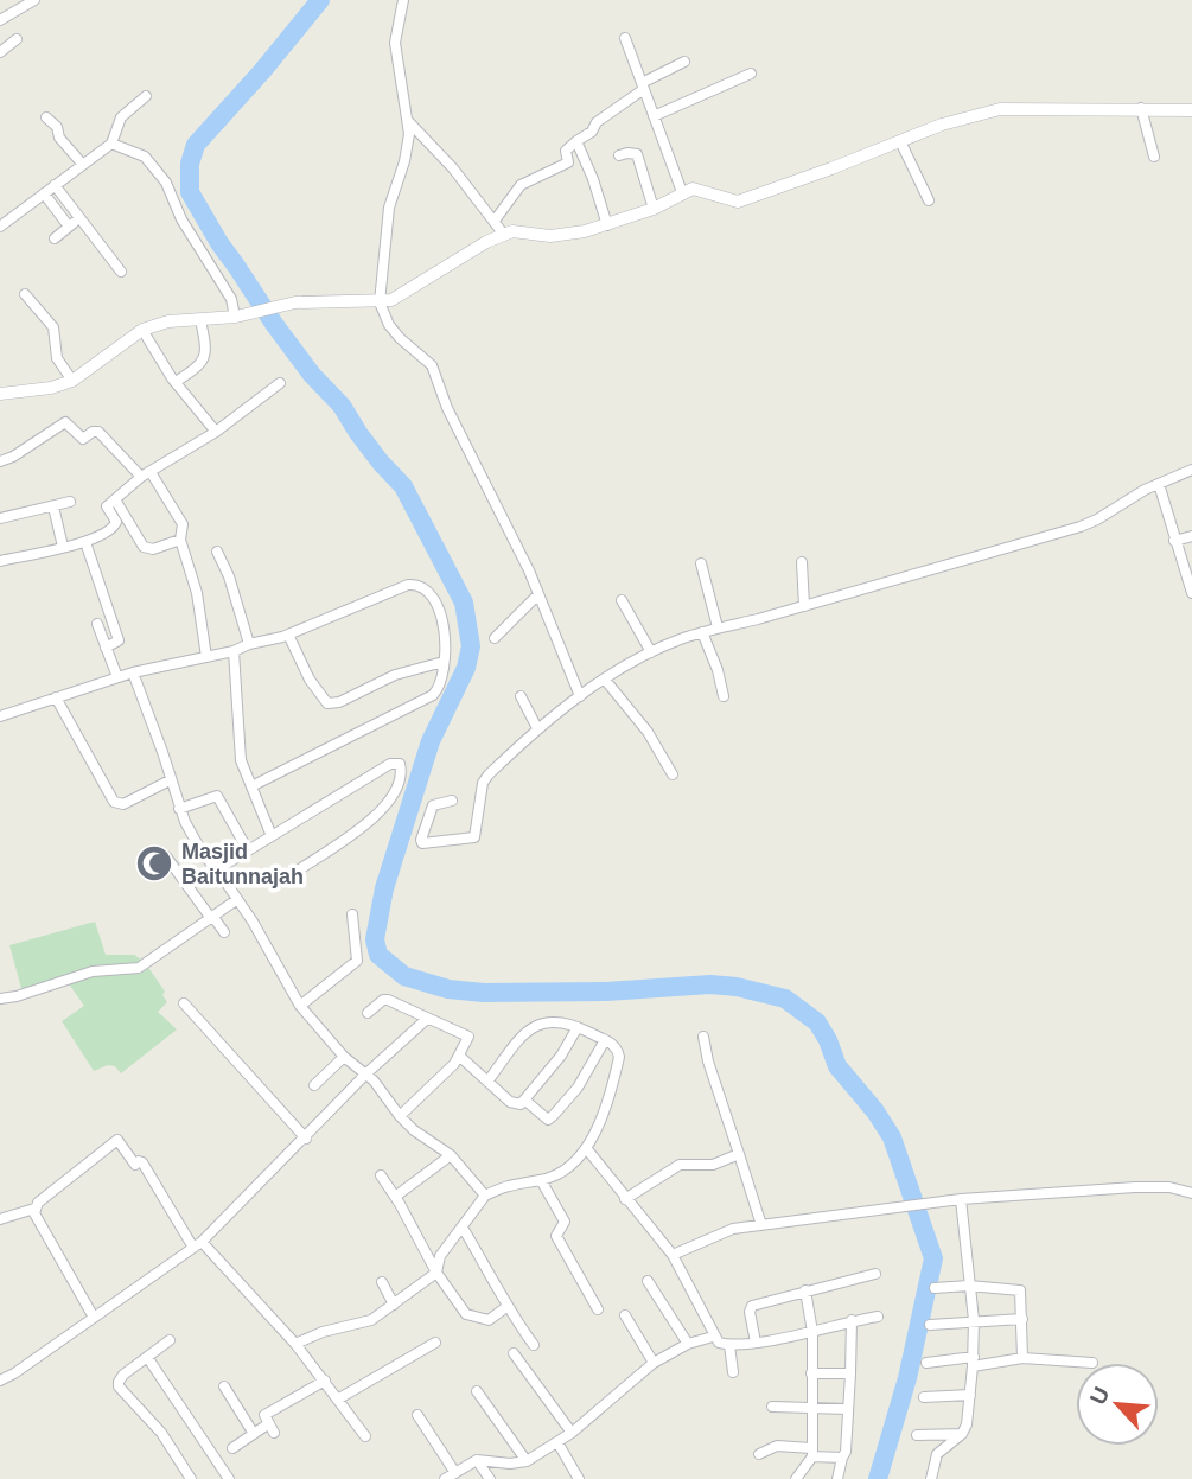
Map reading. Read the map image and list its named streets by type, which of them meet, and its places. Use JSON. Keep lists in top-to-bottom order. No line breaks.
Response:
{"places":{"mosque":["Masjid Baitunnajah"]},"north":"top left"}
